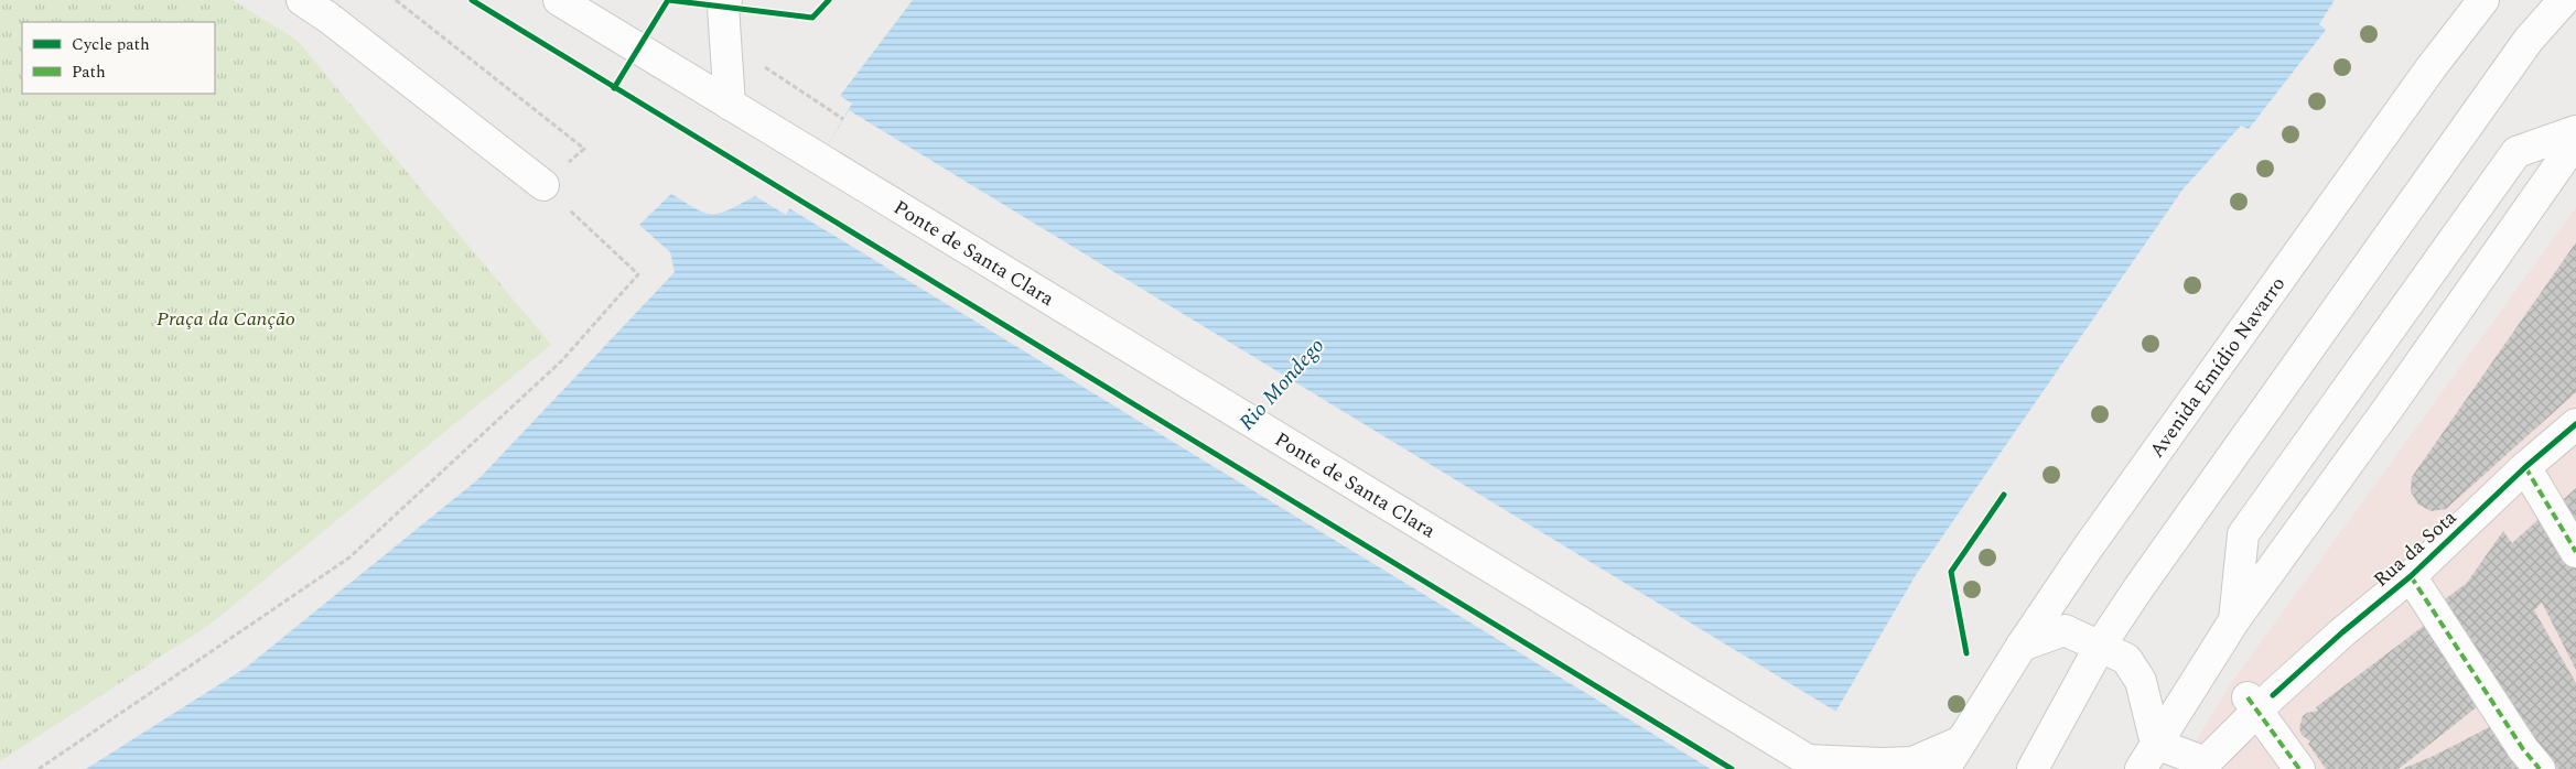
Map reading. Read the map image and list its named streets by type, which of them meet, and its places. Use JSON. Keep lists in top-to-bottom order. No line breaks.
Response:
{"streets":{"main road":["Ponte de Santa Clara","Avenida Emídio Navarro","Rua da Sota"]},"water":["Rio Mondego"],"parks":["Praça da Canção"],"legend":["Cycle path","Path"]}
